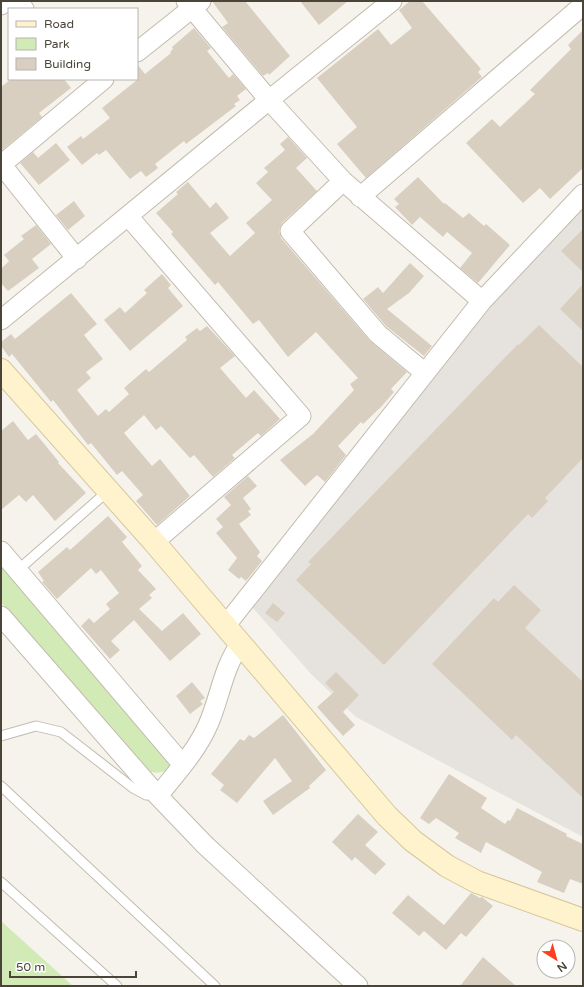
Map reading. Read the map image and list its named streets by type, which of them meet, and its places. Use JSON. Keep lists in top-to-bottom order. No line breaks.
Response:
{"legend":["Road","Park","Building"],"scale_bar":"50 m","north":"bottom right"}
